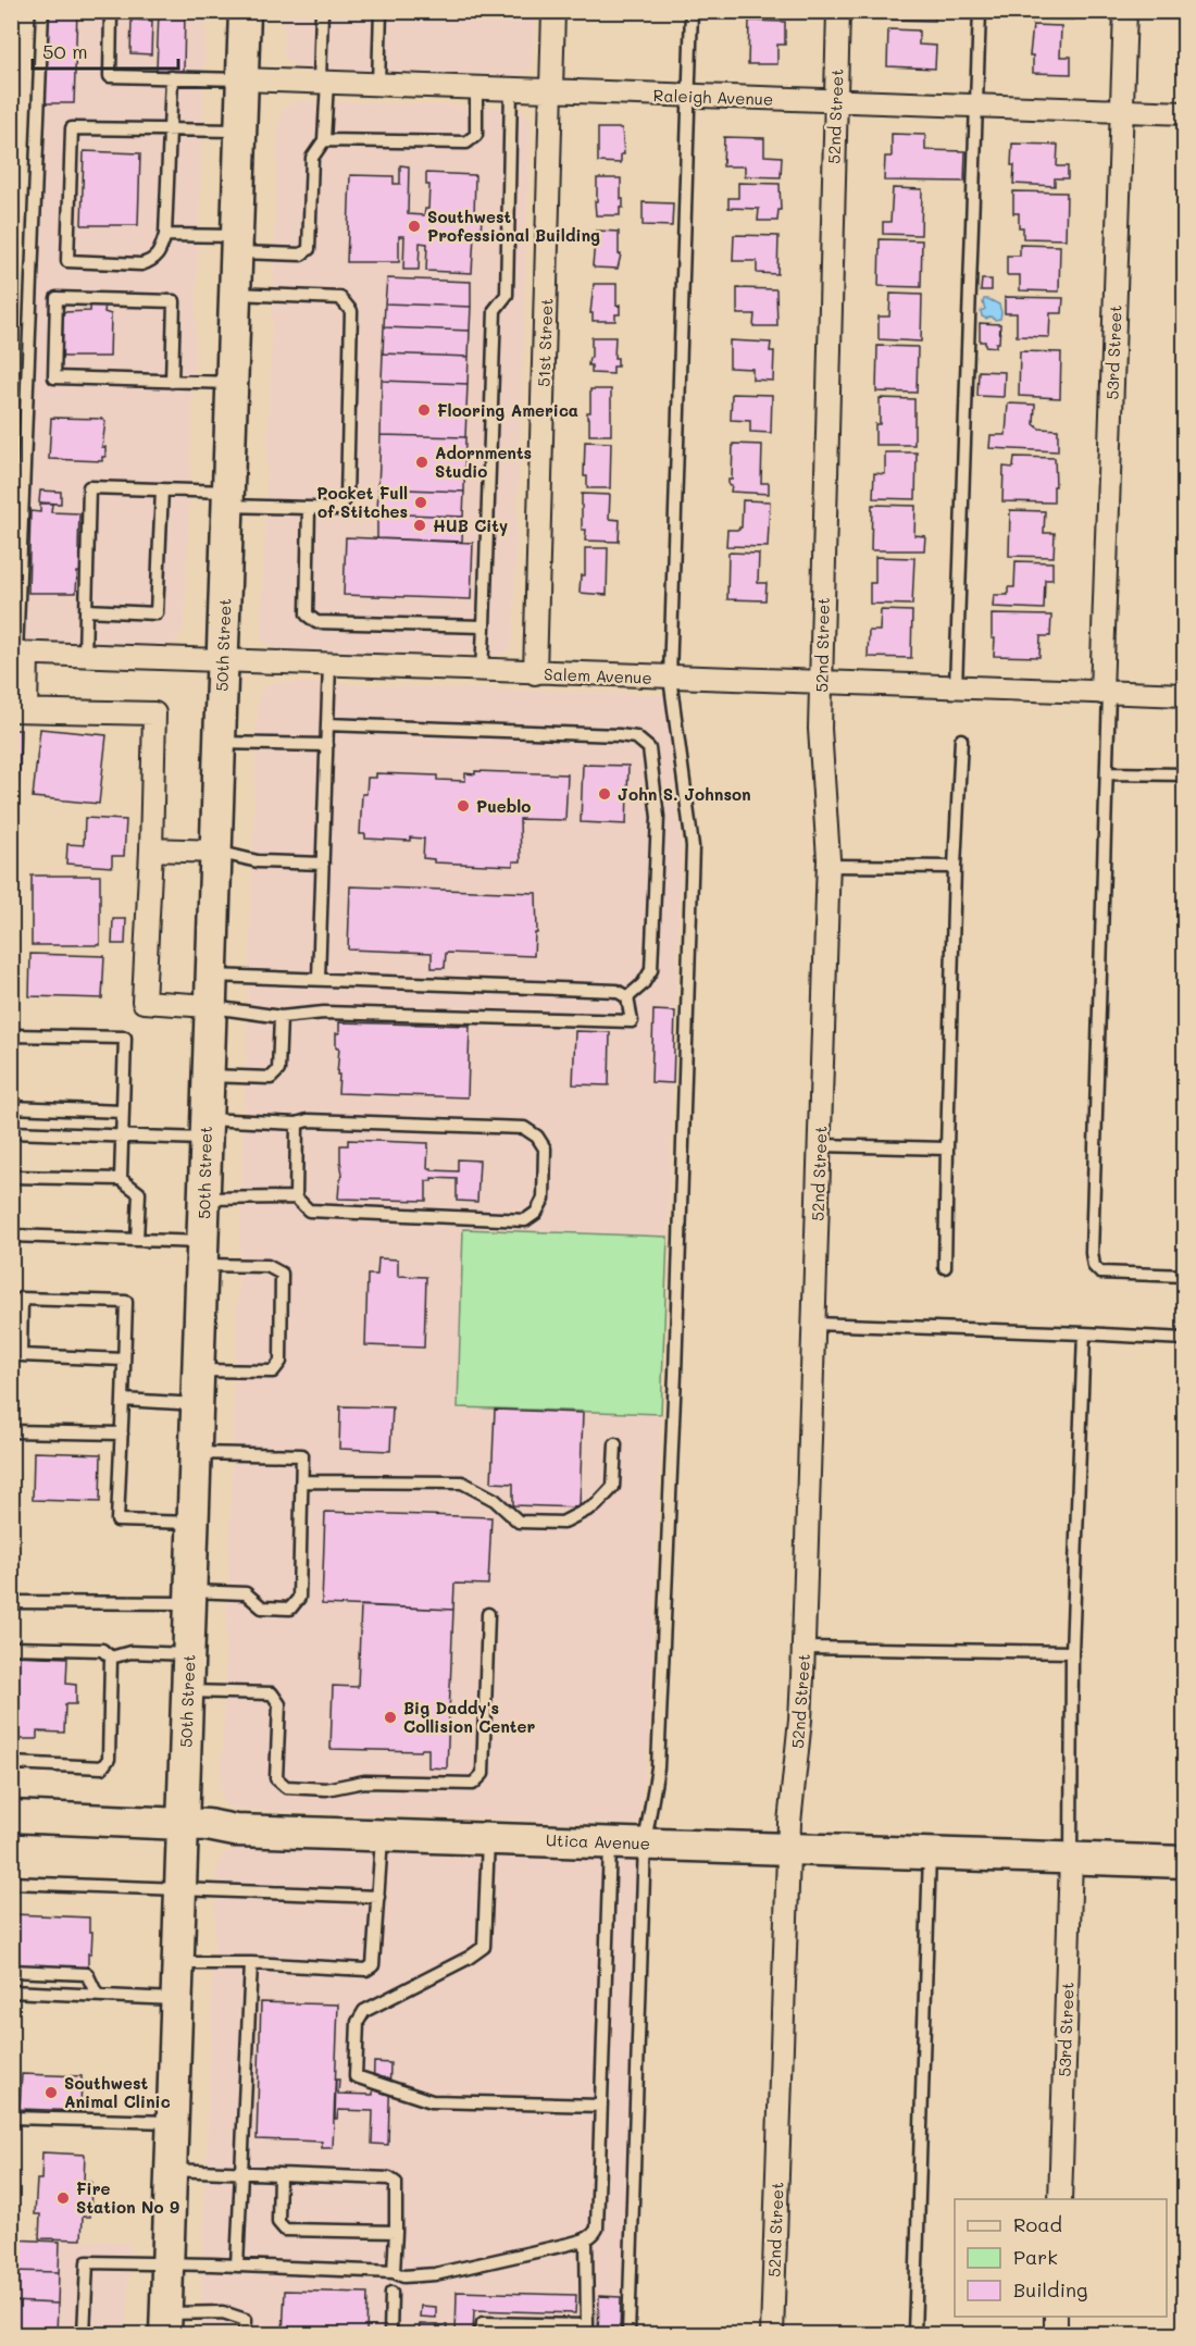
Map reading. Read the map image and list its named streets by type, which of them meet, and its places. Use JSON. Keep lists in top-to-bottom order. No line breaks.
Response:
{"streets":{"main road":["50th Street","Utica Avenue"],"street":["Raleigh Avenue","52nd Street","51st Street","53rd Street","Salem Avenue"]},"crossings":[["Raleigh Avenue","52nd Street"],["Raleigh Avenue","51st Street"],["Raleigh Avenue","53rd Street"],["Raleigh Avenue","50th Street"],["52nd Street","Salem Avenue"],["52nd Street","Utica Avenue"],["51st Street","Salem Avenue"],["53rd Street","Salem Avenue"],["53rd Street","Utica Avenue"],["50th Street","Salem Avenue"],["50th Street","Utica Avenue"]],"places":["Southwest Professional Building","Flooring America","Adornments Studio","Pocket Full of Stitches","HUB City","John S. Johnson","Pueblo","Big Daddy's Collision Center","Southwest Animal Clinic","Fire Station No 9"],"legend":["Road","Park","Building"],"scale_bar":"50 m"}
